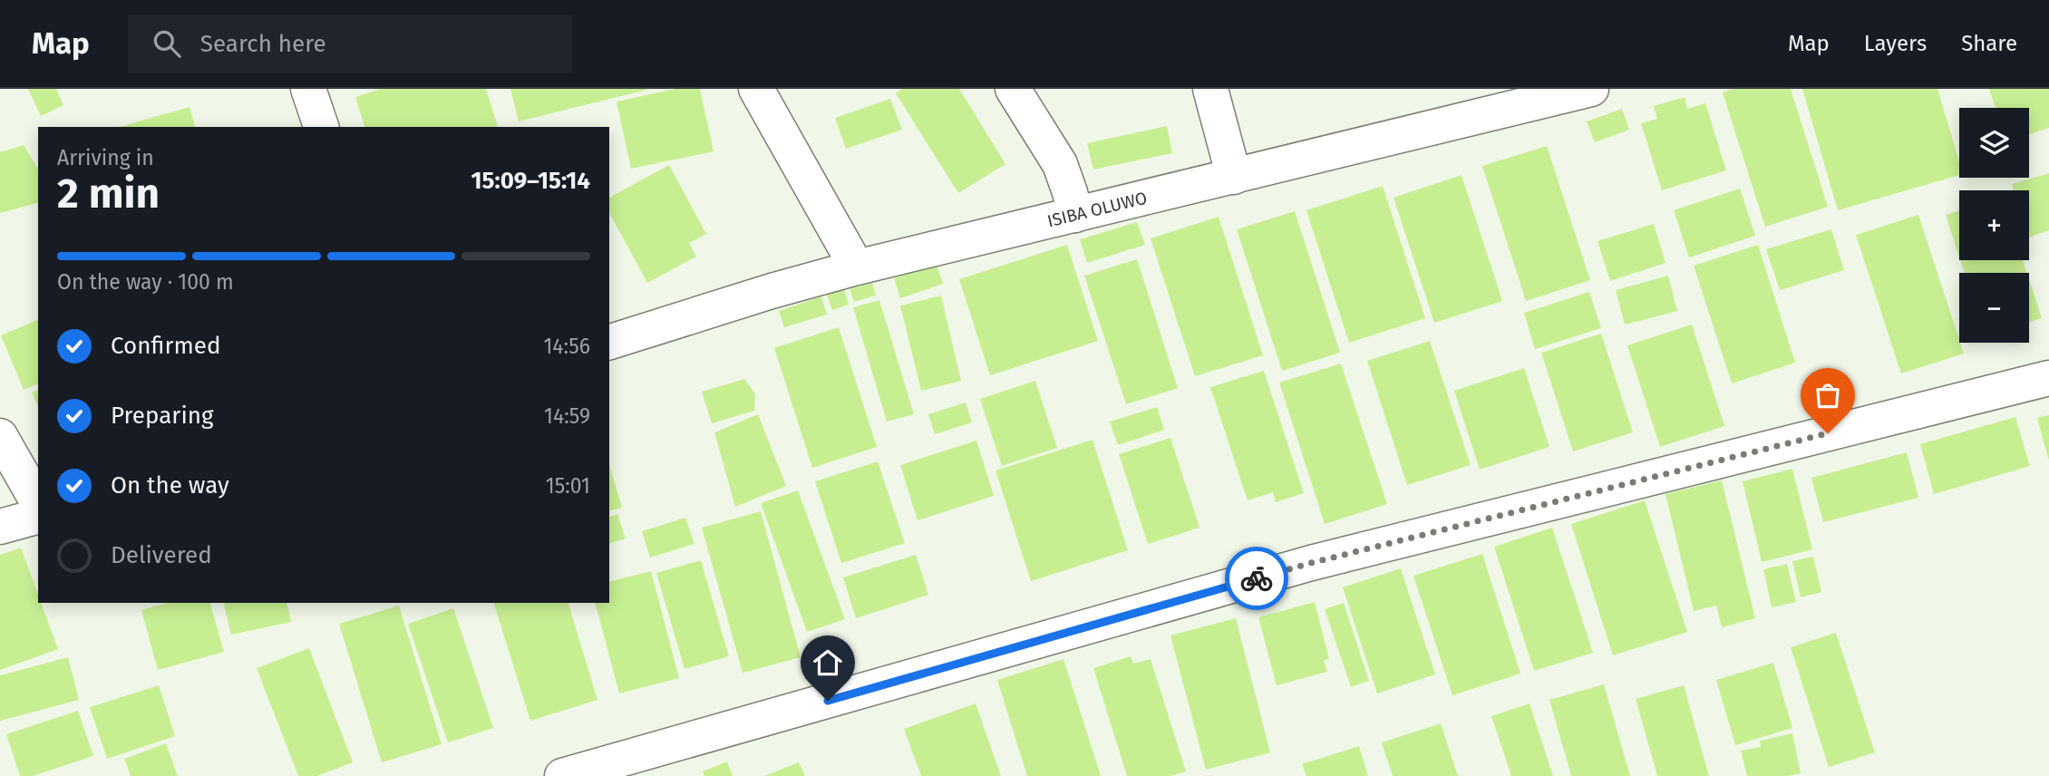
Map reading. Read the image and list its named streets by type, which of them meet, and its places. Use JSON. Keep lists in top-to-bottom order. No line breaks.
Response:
{"streets":{"street":["ISIBA OLUWO"]},"page":{"header":"Map","search":"Search here","nav":["Map","Layers","Share"],"map_buttons":["+","−"],"heading":["2 min","Arriving in","15:09–15:14"],"bar":"On the way · 100 m","list":[["Confirmed","14:56"],["Preparing","14:59"],["On the way","15:01"],"Delivered"]}}
